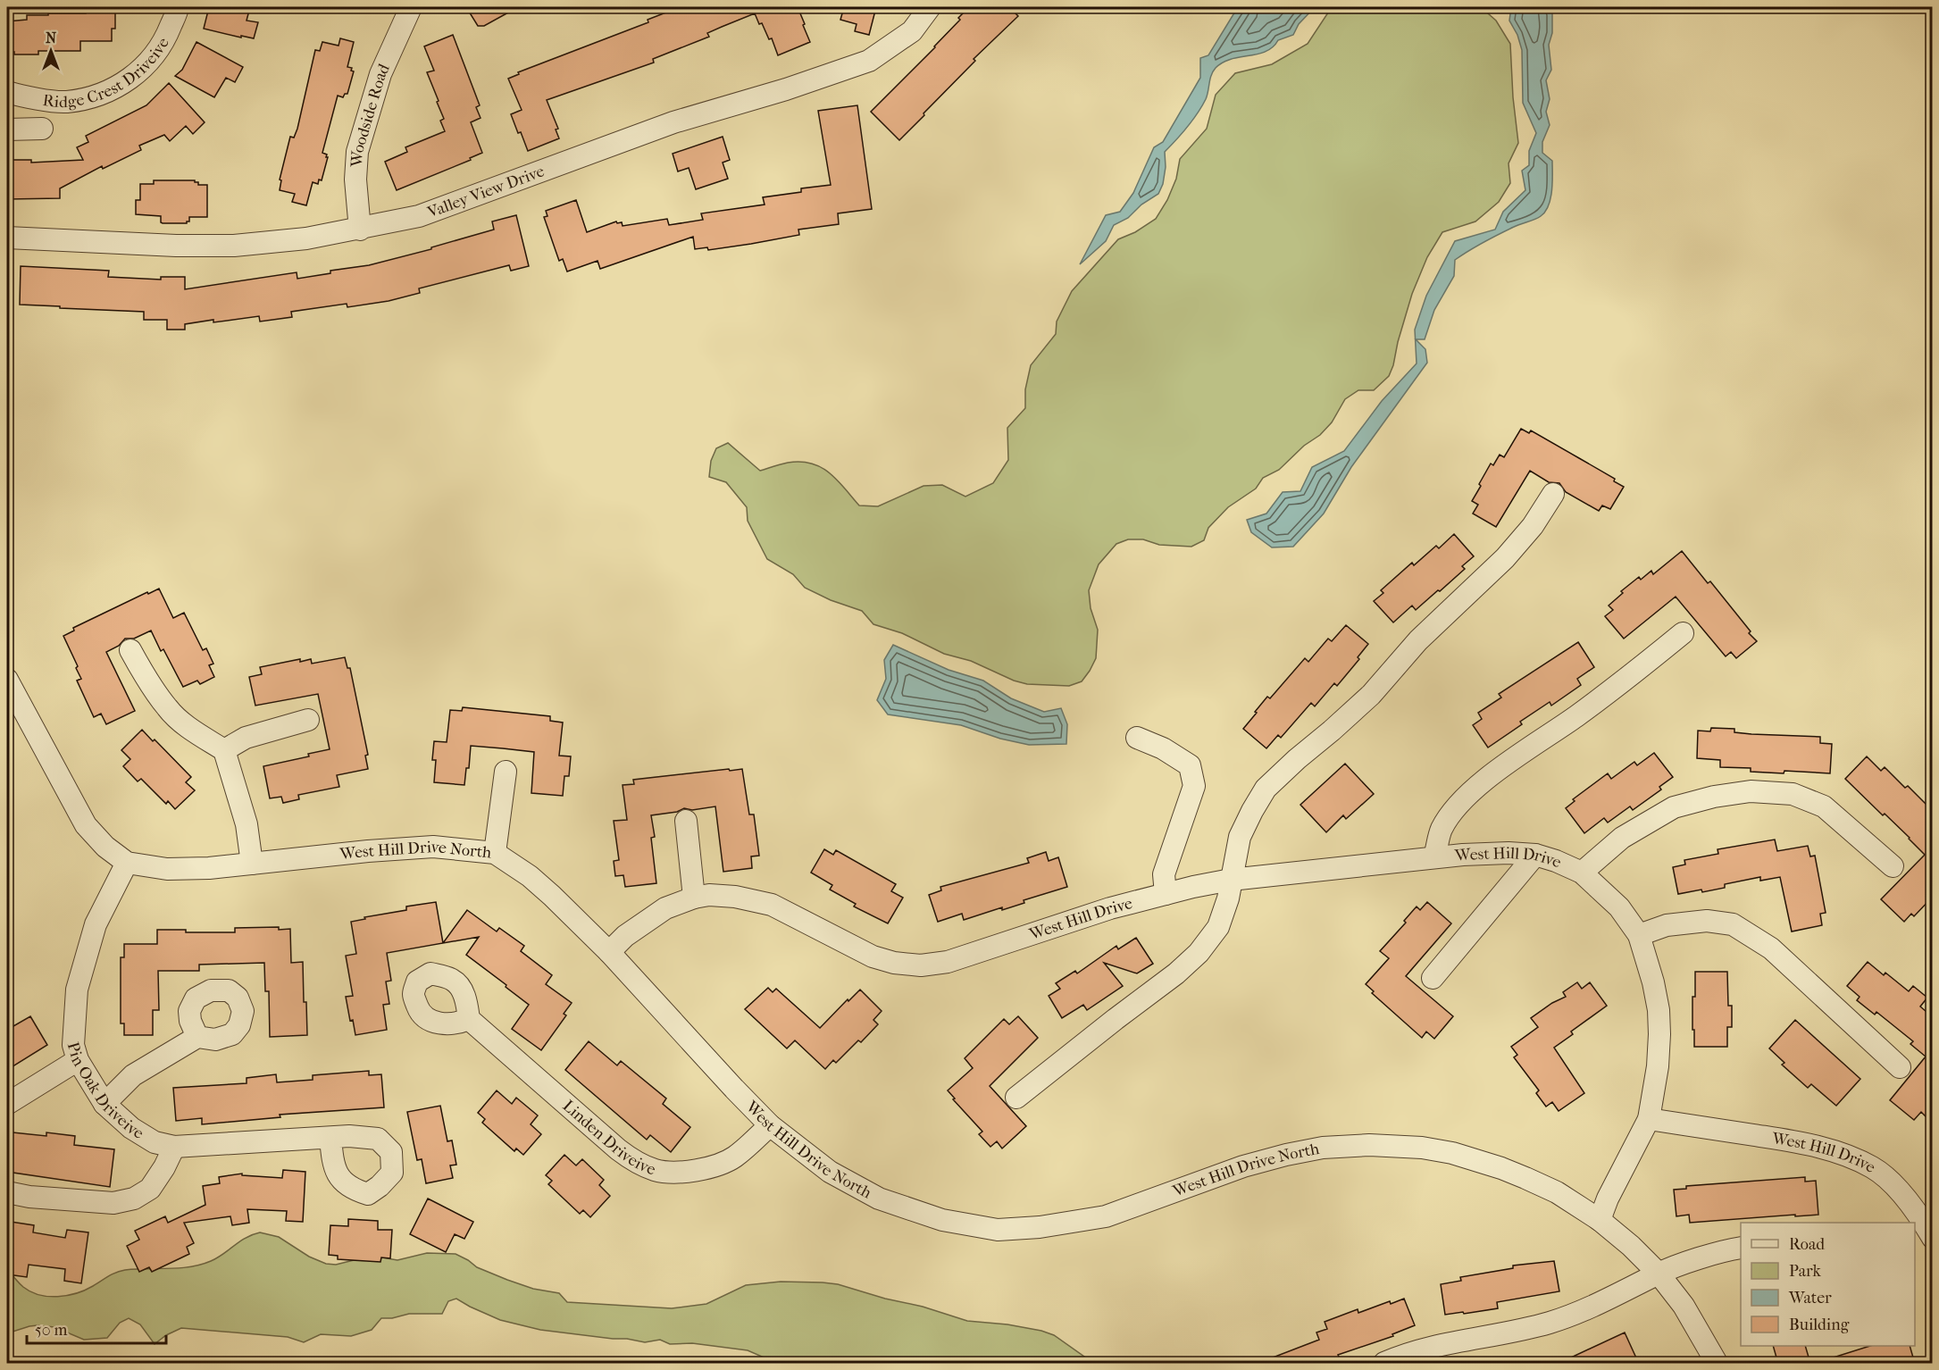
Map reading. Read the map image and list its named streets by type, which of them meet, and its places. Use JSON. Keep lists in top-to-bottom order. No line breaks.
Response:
{"streets":{"street":["Ridge Crest Driveive","Woodside Road","Valley View Drive","West Hill Drive North","West Hill Drive","Pin Oak Driveive","Linden Driveive"]},"crossings":[["Woodside Road","Valley View Drive"],["West Hill Drive North","West Hill Drive"],["West Hill Drive North","Pin Oak Driveive"],["West Hill Drive North","Linden Driveive"]],"legend":["Road","Park","Water","Building"],"scale_bar":"50 m","north":"top"}
